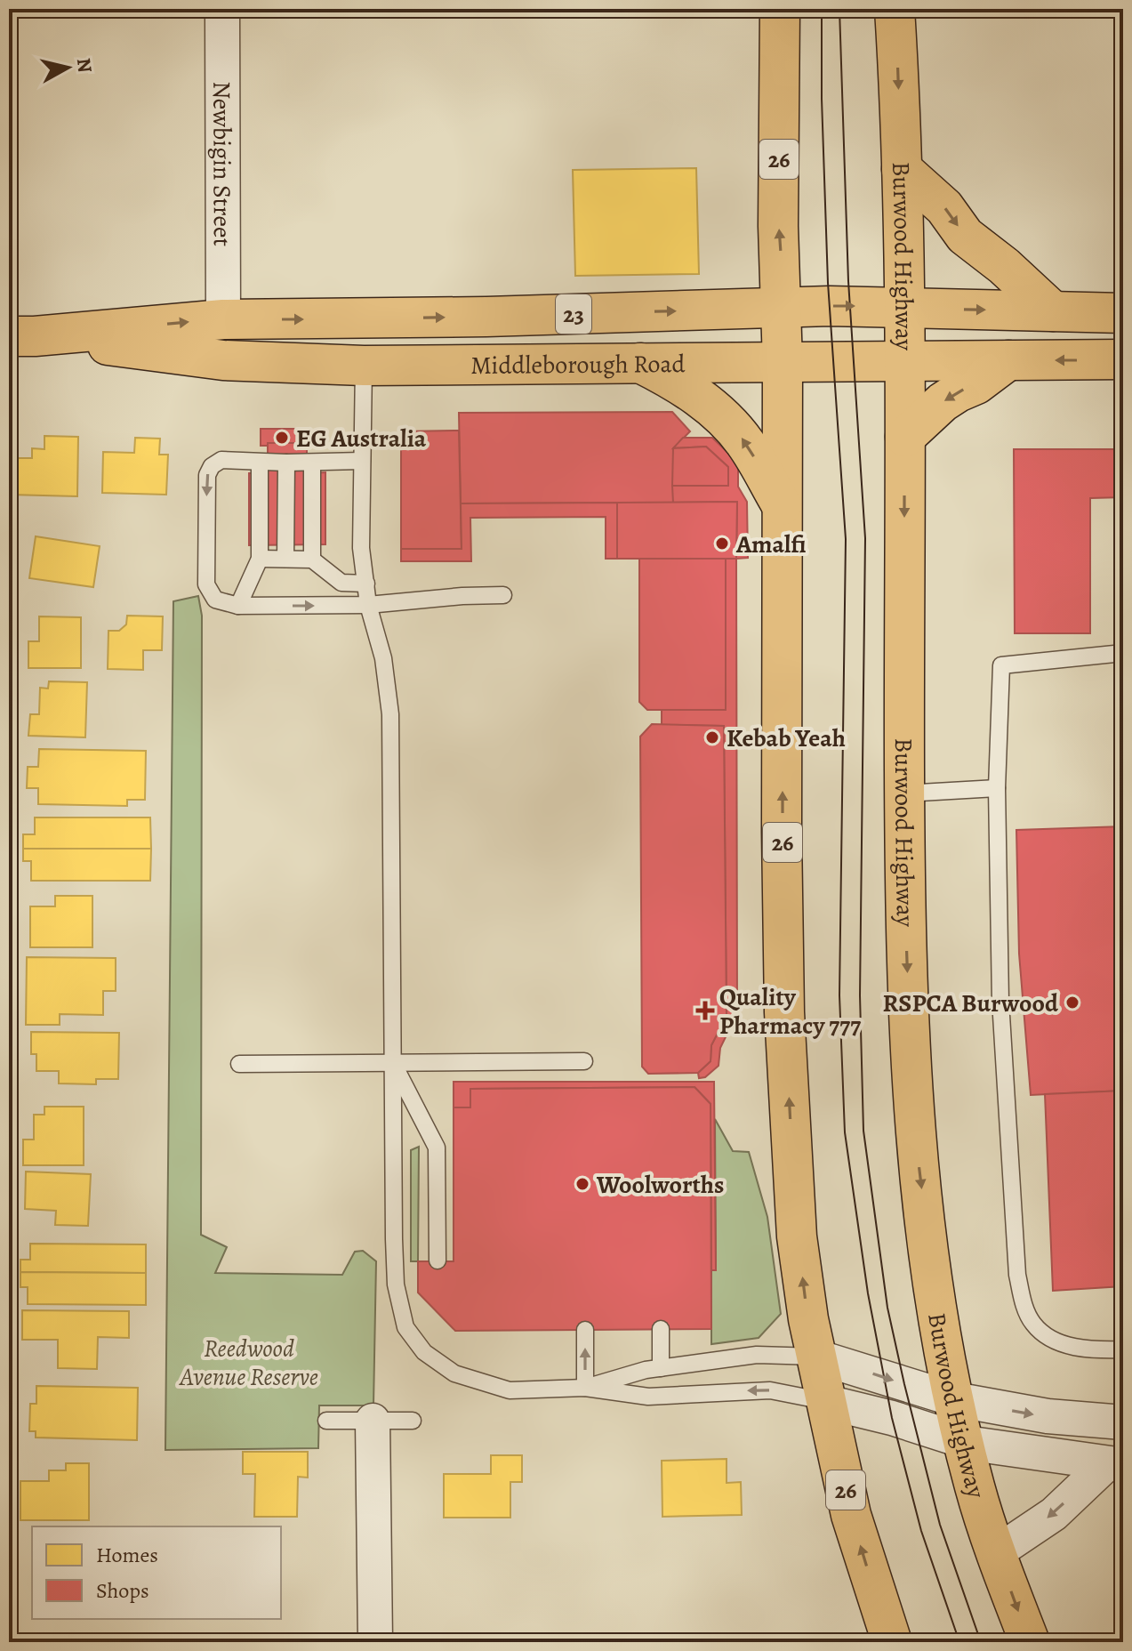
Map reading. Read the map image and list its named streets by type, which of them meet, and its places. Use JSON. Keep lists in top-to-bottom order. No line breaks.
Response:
{"streets":{"main road":["26","Burwood Highway","23","Middleborough Road"],"street":["Newbigin Street"]},"crossings":[["26","Middleborough Road"],["Newbigin Street","Middleborough Road"],["Burwood Highway","Middleborough Road"]],"parks":["Reedwood Avenue Reserve"],"places":{"other":["EG Australia","Amalfi","Kebab Yeah","RSPCA Burwood","Woolworths"],"health":["Quality Pharmacy 777"]},"legend":["Homes","Shops"],"north":"right"}
